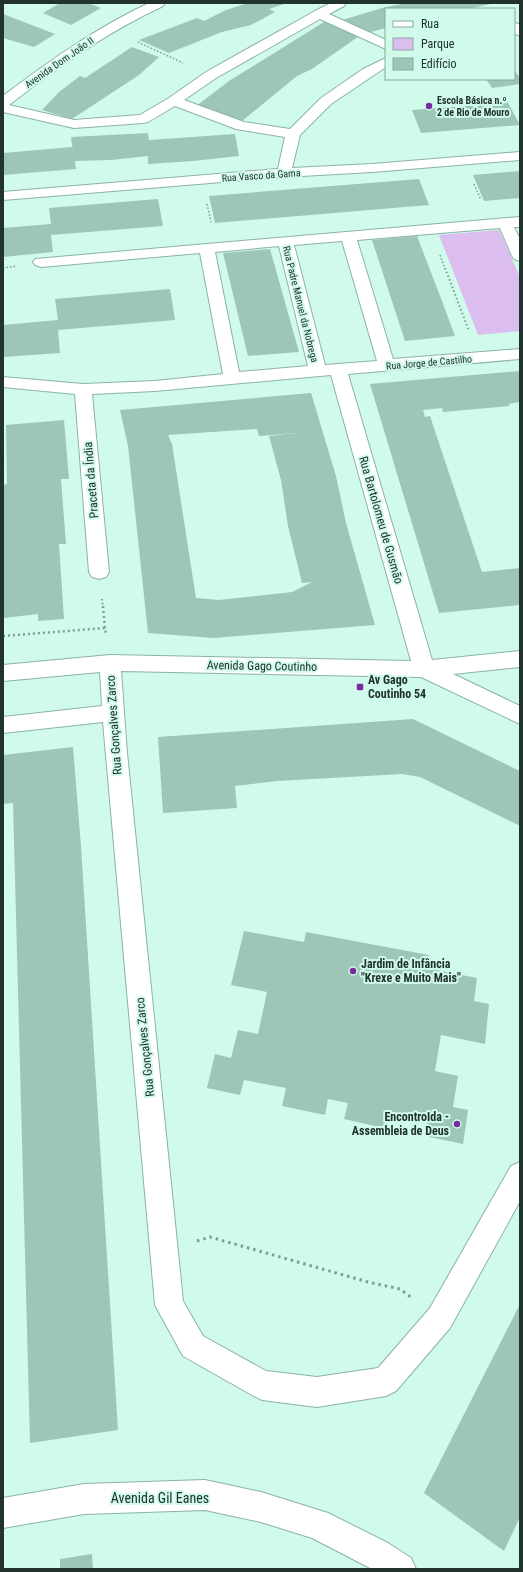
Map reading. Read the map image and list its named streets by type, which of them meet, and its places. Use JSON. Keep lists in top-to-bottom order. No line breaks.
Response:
{"streets":{"street":["Avenida Dom João II","Rua Vasco da Gama","Rua Padre Manuel da Nobrega","Rua Jorge de Castilho","Praceta da Índia","Rua Bartolomeu de Gusmão","Avenida Gago Coutinho","Rua Gonçalves Zarco","Avenida Gil Eanes"]},"crossings":[["Rua Jorge de Castilho","Rua Bartolomeu de Gusmão"],["Rua Bartolomeu de Gusmão","Avenida Gago Coutinho"],["Avenida Gago Coutinho","Rua Gonçalves Zarco"]],"places":{"other":["Escola Básica n.º 2 de Rio de Mouro","Jardim de Infância \"Krexe e Muito Mais\"","EncontroIda - Assembleia de Deus"],"transit":["Av Gago Coutinho 54"]},"legend":["Rua","Parque","Edifício"]}
